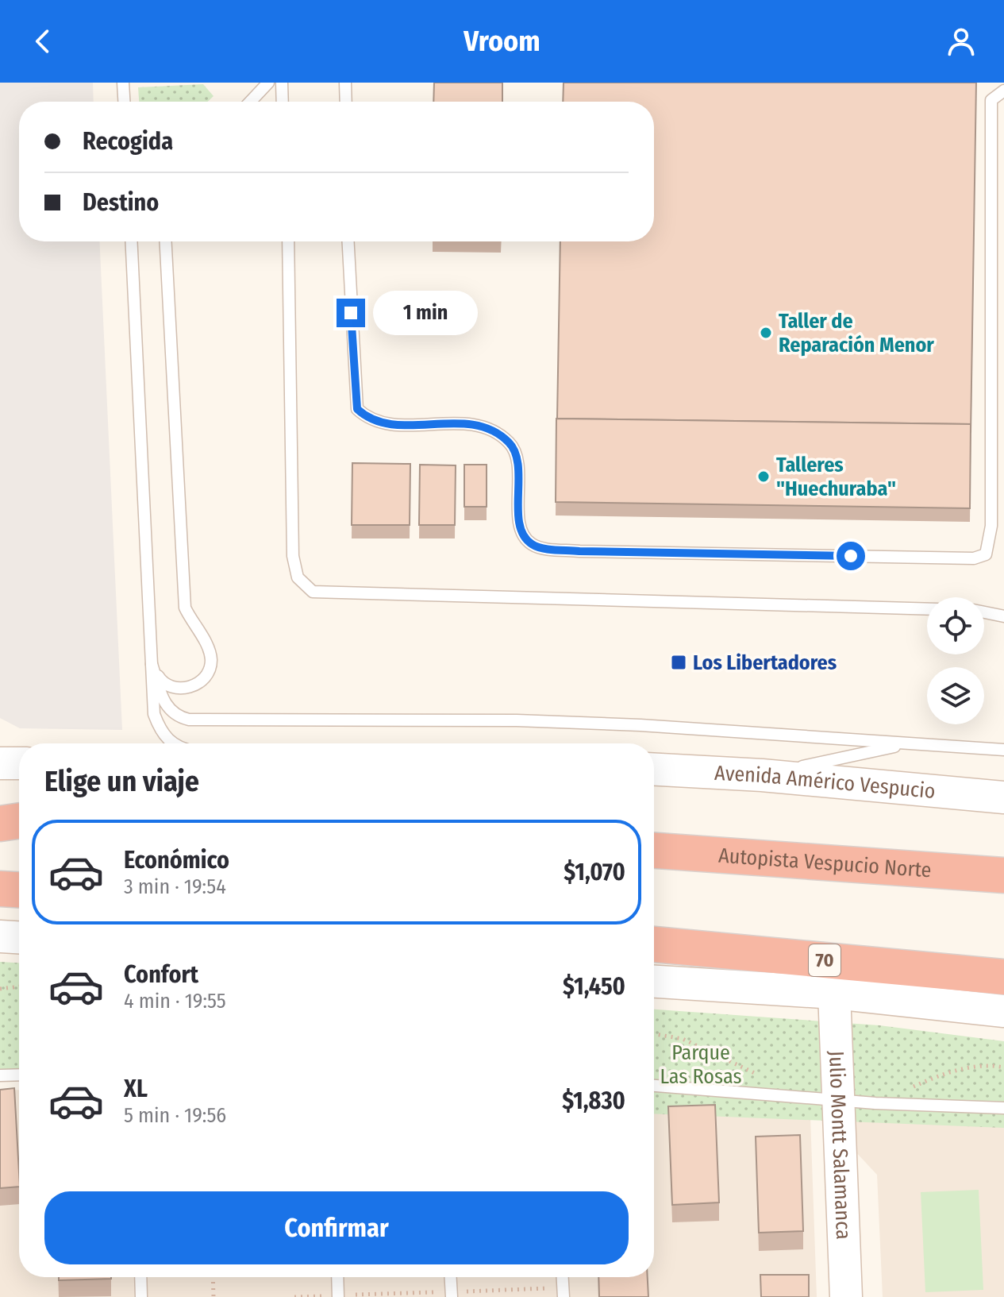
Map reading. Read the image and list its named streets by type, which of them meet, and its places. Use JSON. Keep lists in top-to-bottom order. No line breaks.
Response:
{"streets":{"highway":["Autopista Vespucio Norte","70"],"main road":["Avenida Américo Vespucio","Julio Montt Salamanca"]},"parks":["Parque Las Rosas"],"places":{"other":["Taller de Reparación Menor","Talleres \"Huechuraba\""],"transit":["Los Libertadores"]},"page":{"header":"Vroom","banner":["Recogida","Destino"],"bubble":"1 min","heading":"Elige un viaje","list":[{"name":"Económico","note":"3 min · 19:54","value":"$1,070"},{"name":"Confort","note":"4 min · 19:55","value":"$1,450"},{"name":"XL","note":"5 min · 19:56","value":"$1,830"}],"buttons":"Confirmar"}}
